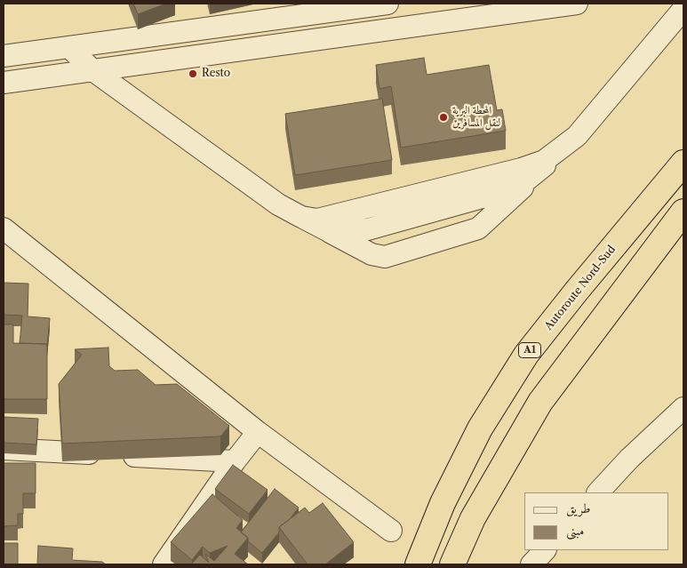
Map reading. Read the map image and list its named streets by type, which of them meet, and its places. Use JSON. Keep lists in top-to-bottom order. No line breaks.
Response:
{"streets":{"highway":["Autoroute Nord-Sud","A1"]},"places":["Resto","المحطة البرية لنقل المسافرين"],"legend":["طريق","مبنى"]}
